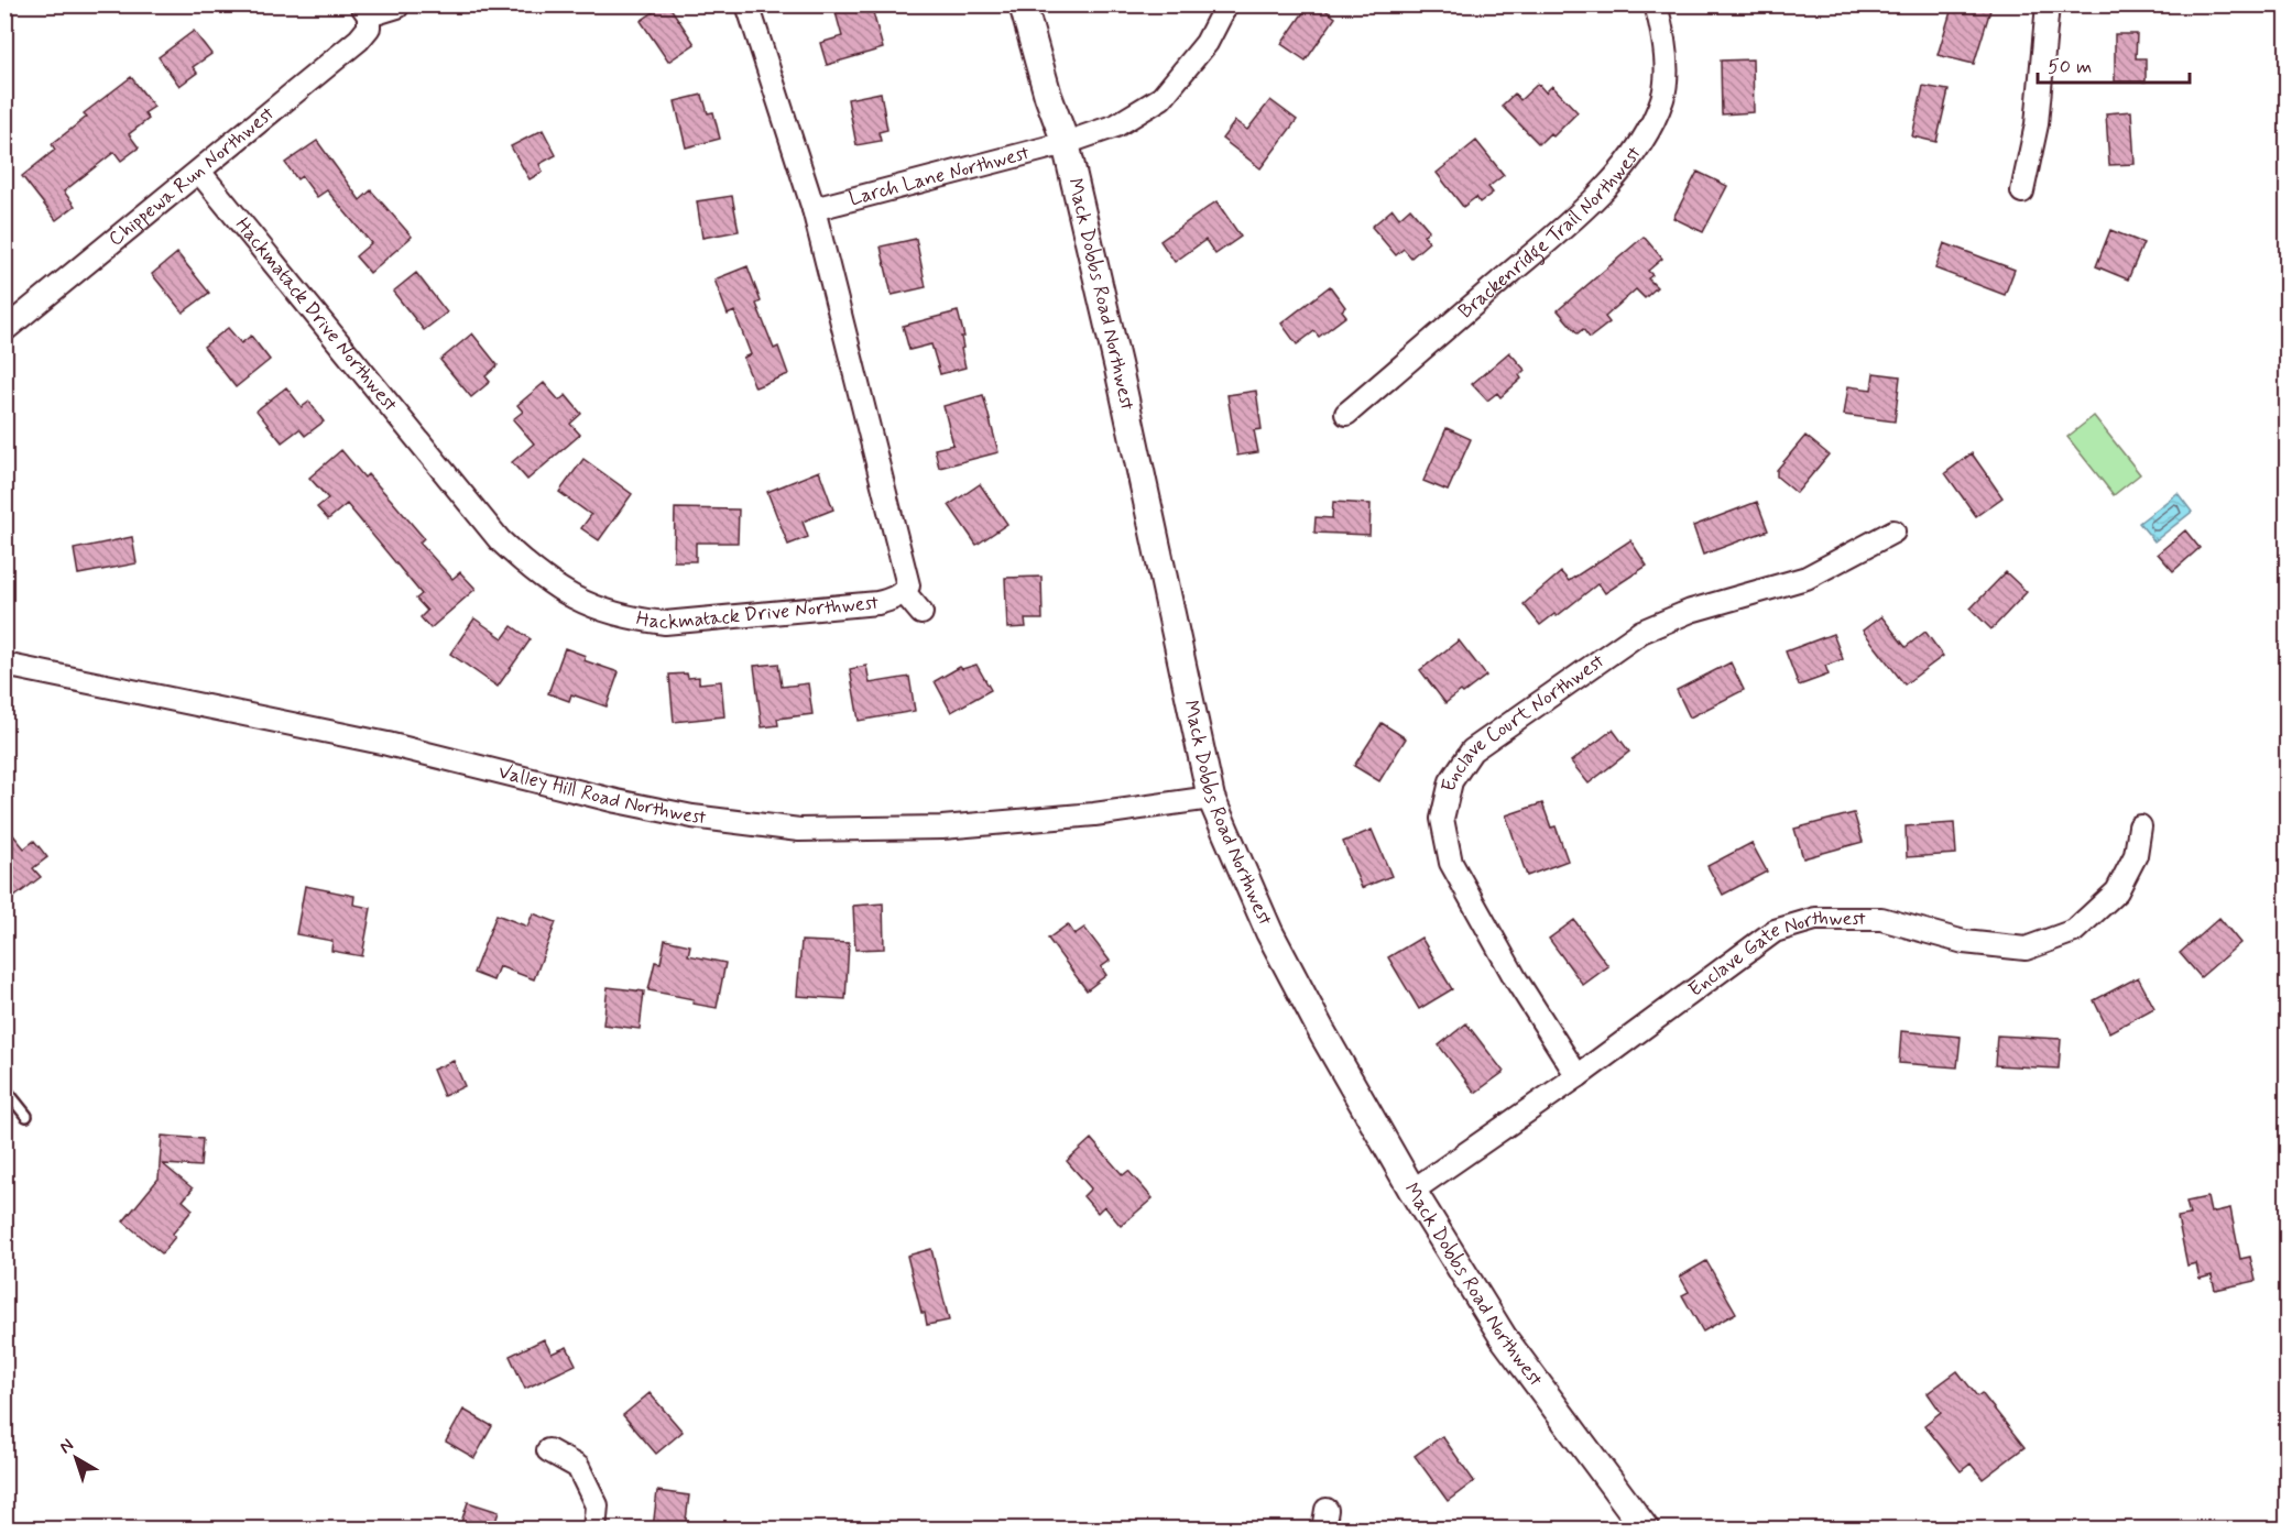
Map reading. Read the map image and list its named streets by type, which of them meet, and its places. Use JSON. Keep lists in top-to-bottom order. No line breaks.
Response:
{"streets":{"street":["Chippewa Run Northwest","Larch Lane Northwest","Brackenridge Trail Northwest","Mack Dobbs Road Northwest","Hackmatack Drive Northwest","Enclave Court Northwest","Valley Hill Road Northwest","Enclave Gate Northwest"]},"crossings":[["Chippewa Run Northwest","Hackmatack Drive Northwest"],["Larch Lane Northwest","Mack Dobbs Road Northwest"],["Larch Lane Northwest","Hackmatack Drive Northwest"],["Mack Dobbs Road Northwest","Valley Hill Road Northwest"],["Mack Dobbs Road Northwest","Enclave Gate Northwest"],["Enclave Court Northwest","Enclave Gate Northwest"]],"scale_bar":"50 m","north":"top left"}
